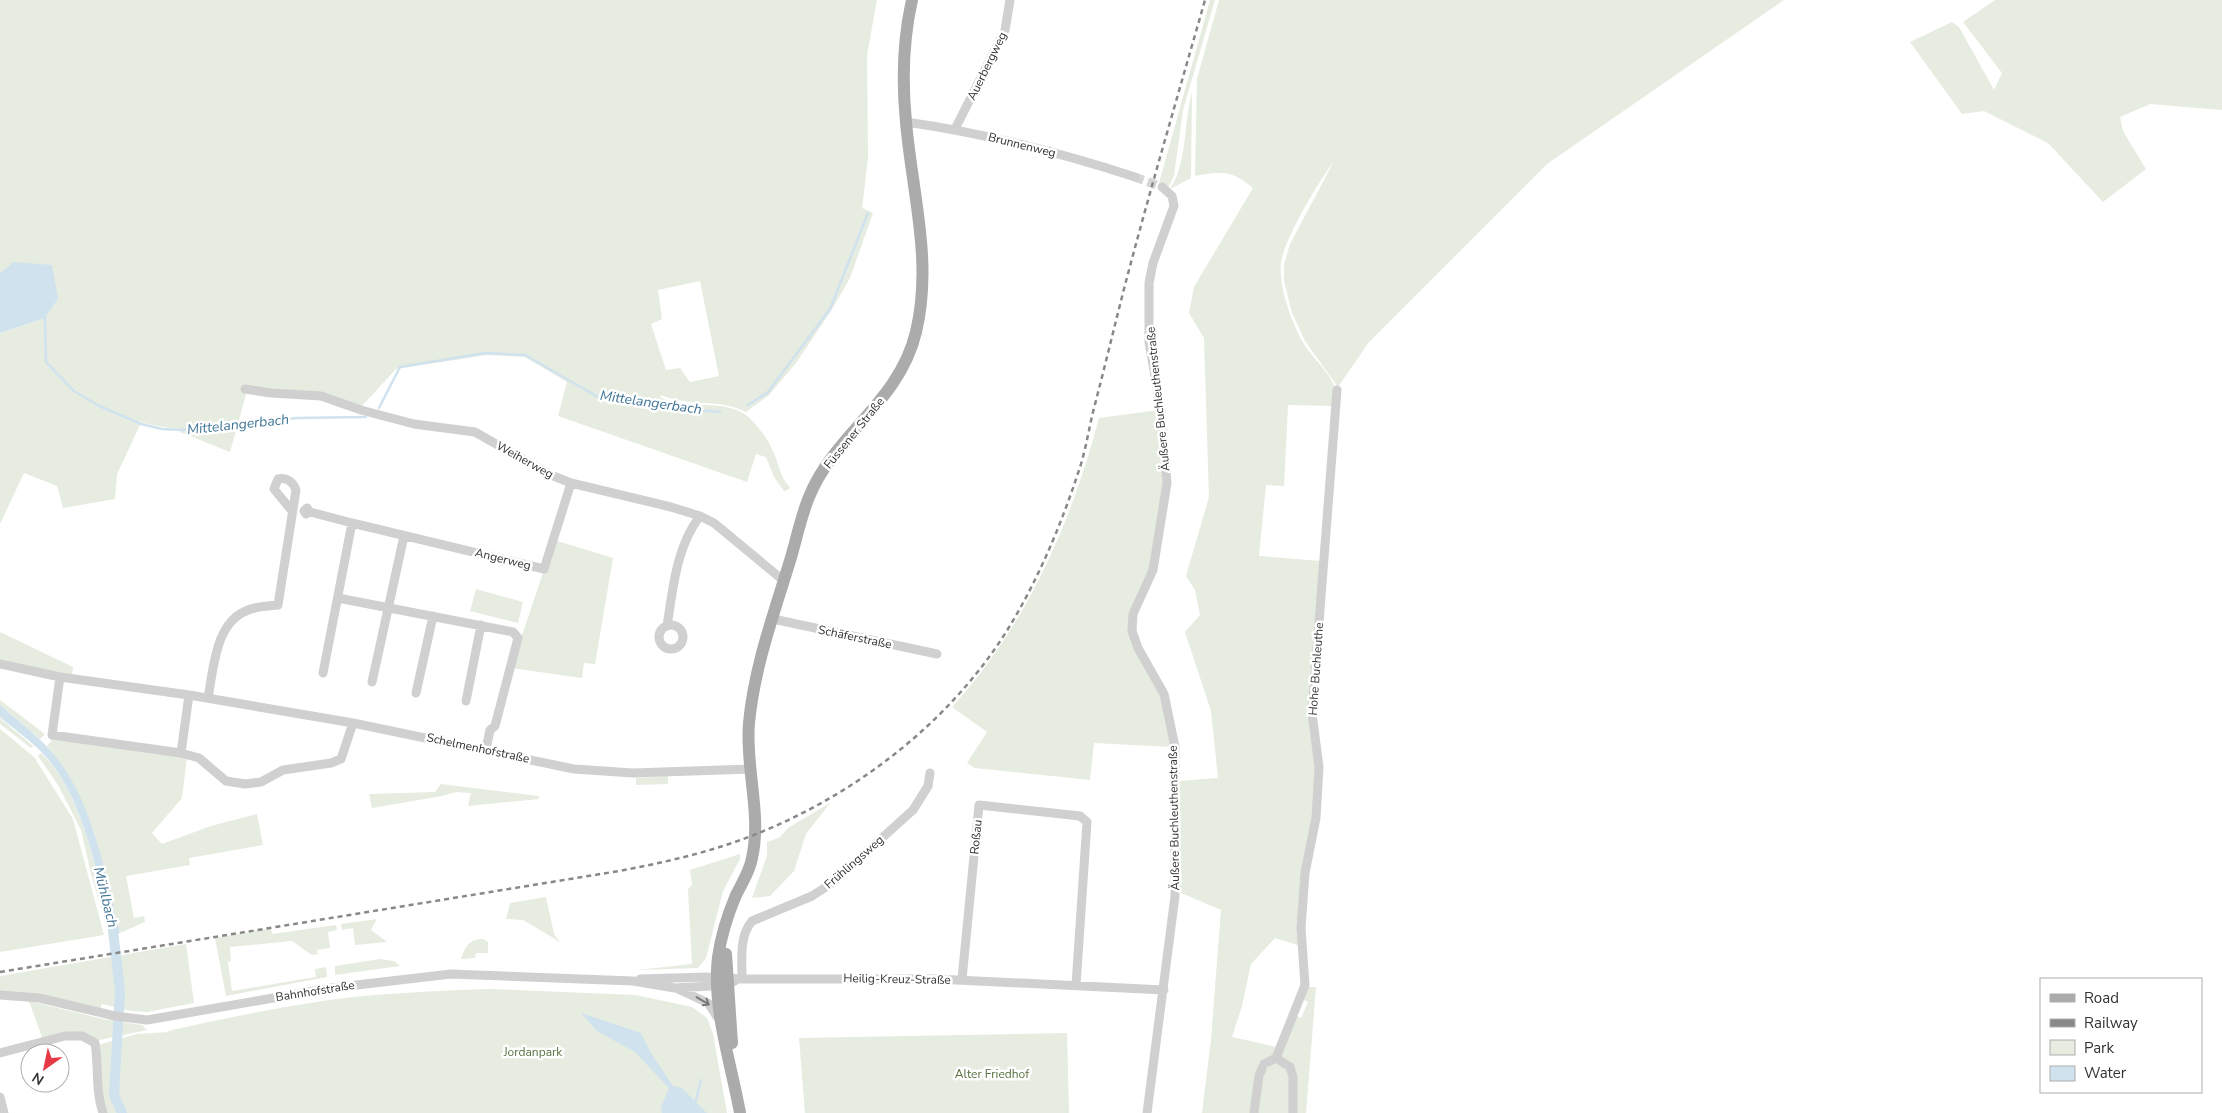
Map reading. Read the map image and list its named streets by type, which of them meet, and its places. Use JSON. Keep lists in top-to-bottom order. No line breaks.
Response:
{"streets":{"main road":["Füssener Straße"],"street":["Auerbergweg","Brunnenweg","Äußere Buchleuthenstraße","Weiherweg","Angerweg","Schäferstraße","Hohe Buchleuthe","Schelmenhofstraße","Roßau","Frühlingsweg","Heilig-Kreuz-Straße","Bahnhofstraße"]},"crossings":[["Auerbergweg","Brunnenweg"],["Brunnenweg","Füssener Straße"],["Äußere Buchleuthenstraße","Heilig-Kreuz-Straße"],["Füssener Straße","Weiherweg"],["Füssener Straße","Schäferstraße"],["Füssener Straße","Schelmenhofstraße"],["Füssener Straße","Frühlingsweg"],["Füssener Straße","Heilig-Kreuz-Straße"],["Füssener Straße","Bahnhofstraße"],["Weiherweg","Angerweg"],["Roßau","Heilig-Kreuz-Straße"],["Frühlingsweg","Heilig-Kreuz-Straße"],["Frühlingsweg","Bahnhofstraße"],["Heilig-Kreuz-Straße","Bahnhofstraße"]],"water":["Mittelangerbach","Mühlbach"],"parks":["Jordanpark","Alter Friedhof"],"legend":["Road","Railway","Park","Water"],"north":"bottom left"}
